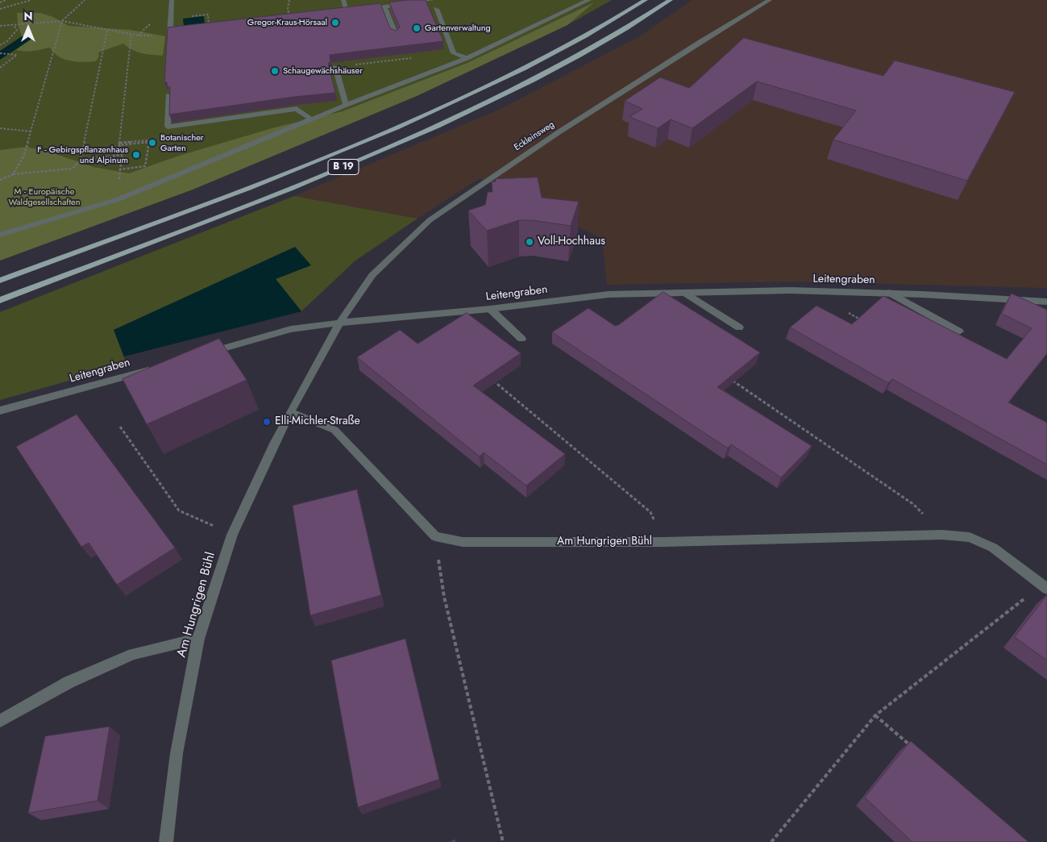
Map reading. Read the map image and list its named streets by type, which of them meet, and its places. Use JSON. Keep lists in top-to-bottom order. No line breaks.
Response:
{"streets":{"main road":["B 19"],"street":["Eckleinsweg","Leitengraben","Am Hungrigen Bühl"]},"crossings":[["Eckleinsweg","Leitengraben"],["Eckleinsweg","Am Hungrigen Bühl"],["Leitengraben","Am Hungrigen Bühl"]],"parks":["M - Europäische Waldgesellschaften"],"places":["Gregor-Kraus-Hörsaal","Gartenverwaltung","Schaugewächshäuser","Botanischer Garten","F - Gebirgspflanzenhaus und Alpinum","Voll-Hochhaus","Elli-Michler-Straße"],"north":"top"}
